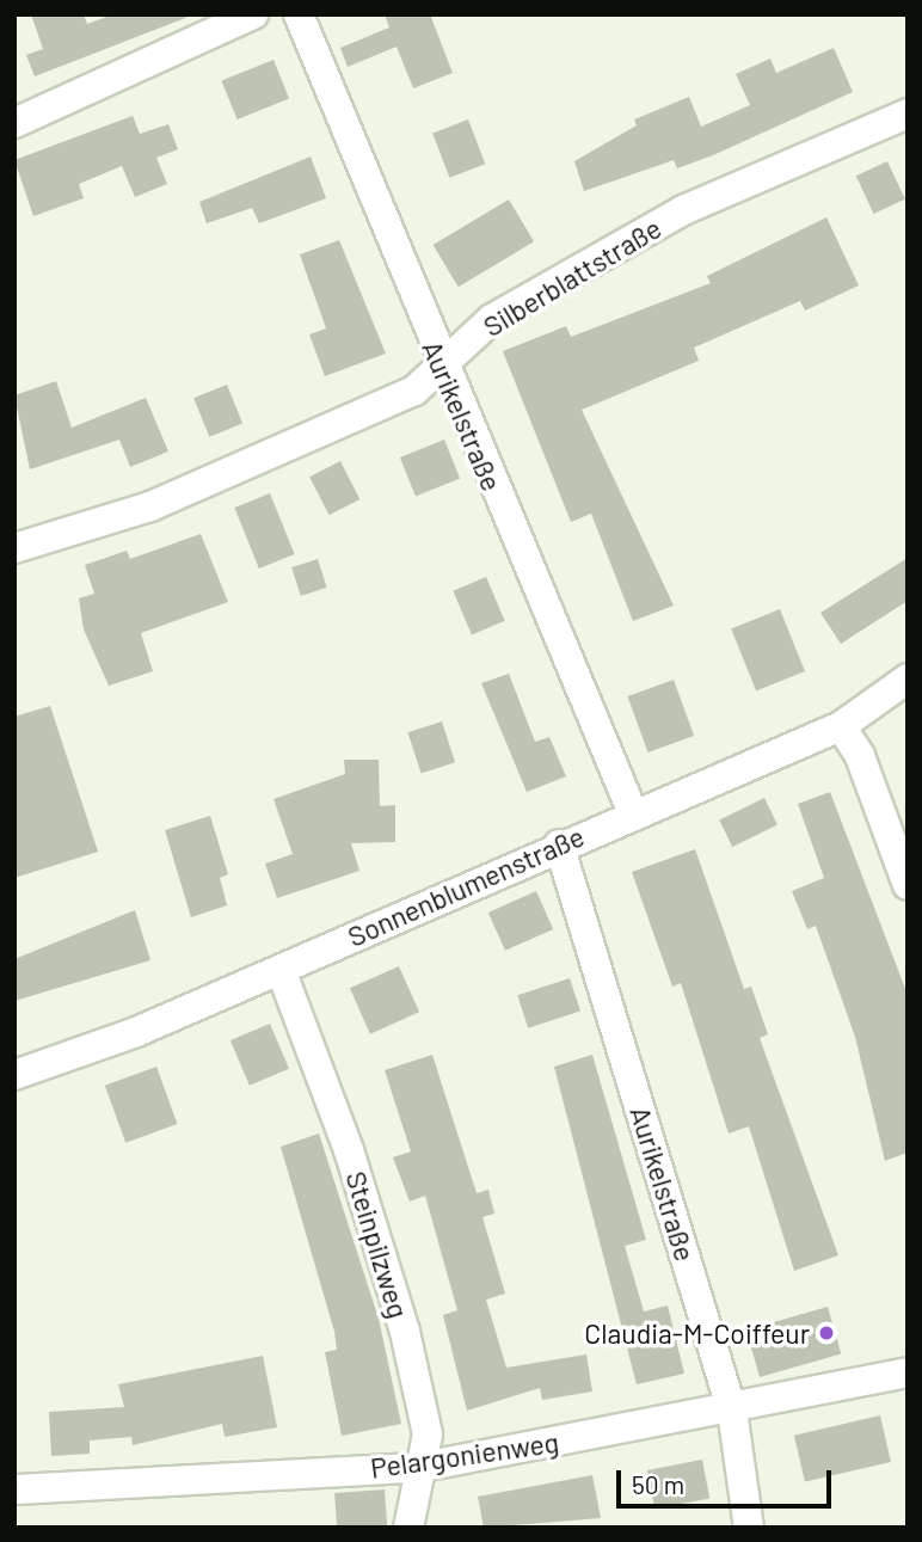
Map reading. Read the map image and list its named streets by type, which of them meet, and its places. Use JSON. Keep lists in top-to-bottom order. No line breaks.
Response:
{"streets":{"street":["Silberblattstraße","Aurikelstraße","Sonnenblumenstraße","Steinpilzweg","Pelargonienweg"]},"crossings":[["Silberblattstraße","Aurikelstraße"],["Aurikelstraße","Sonnenblumenstraße"],["Aurikelstraße","Pelargonienweg"],["Sonnenblumenstraße","Steinpilzweg"],["Steinpilzweg","Pelargonienweg"]],"places":["Claudia-M-Coiffeur"],"scale_bar":"50 m"}
